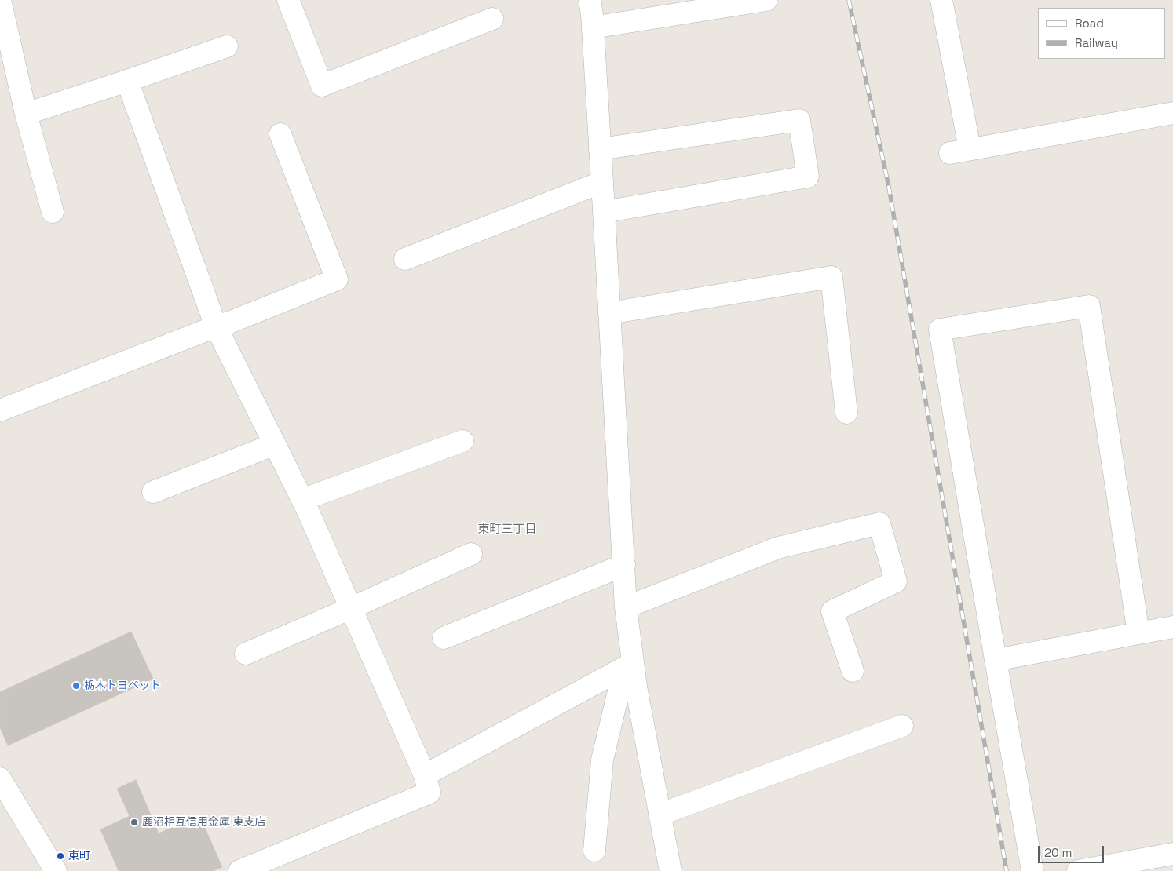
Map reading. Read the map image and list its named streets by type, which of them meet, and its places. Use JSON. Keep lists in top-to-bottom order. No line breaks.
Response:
{"districts":["東町三丁目"],"places":["栃木トヨペット","鹿沼相互信用金庫 東支店","東町"],"legend":["Road","Railway"],"scale_bar":"20 m"}
